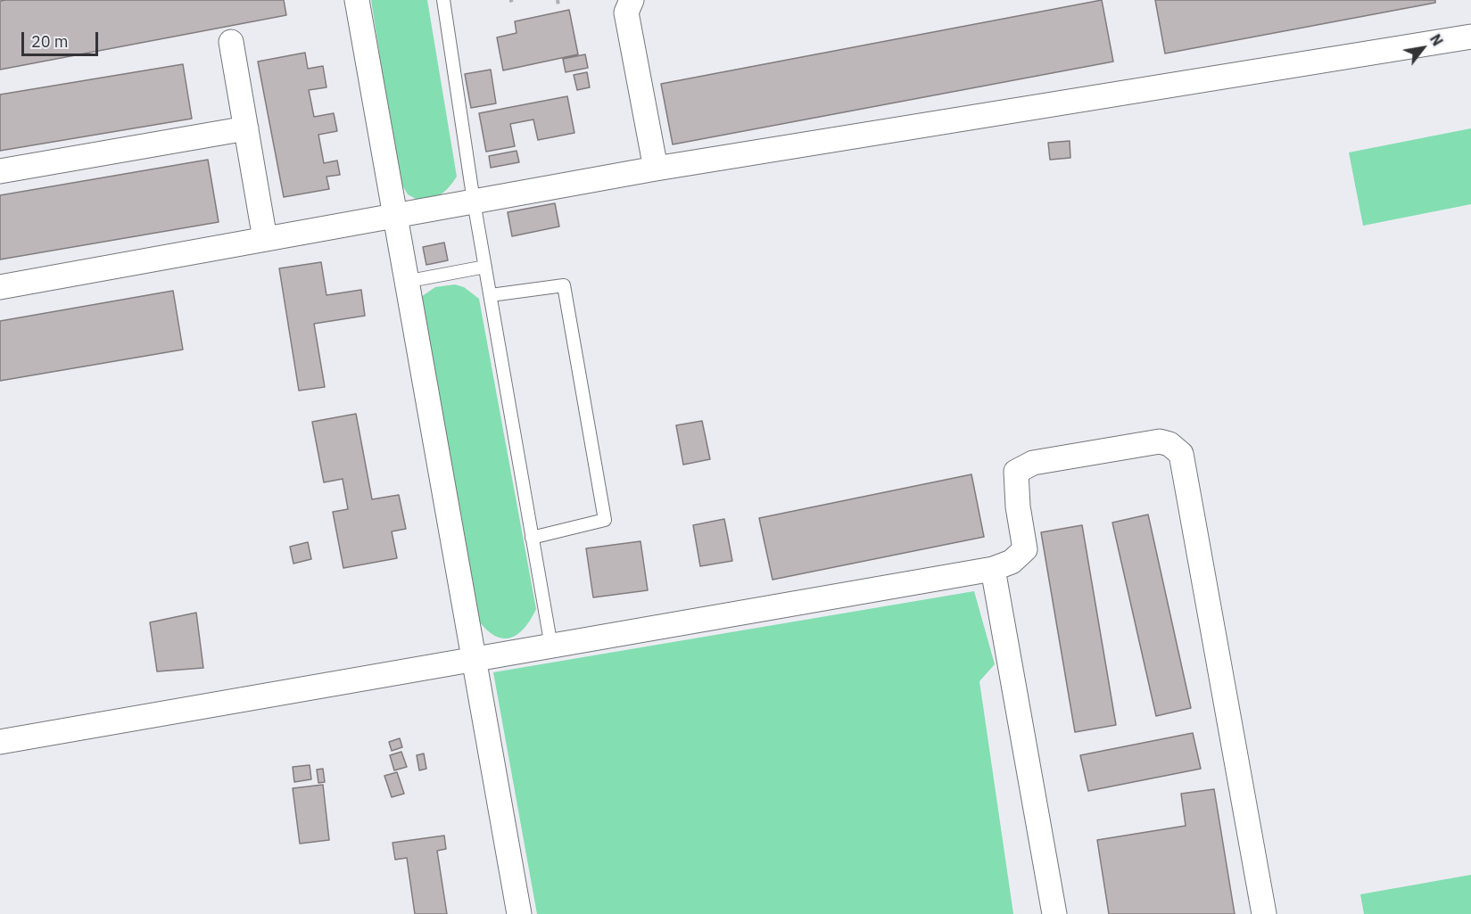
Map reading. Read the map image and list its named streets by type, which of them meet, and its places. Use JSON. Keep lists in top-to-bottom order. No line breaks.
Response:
{"scale_bar":"20 m","north":"top right"}
